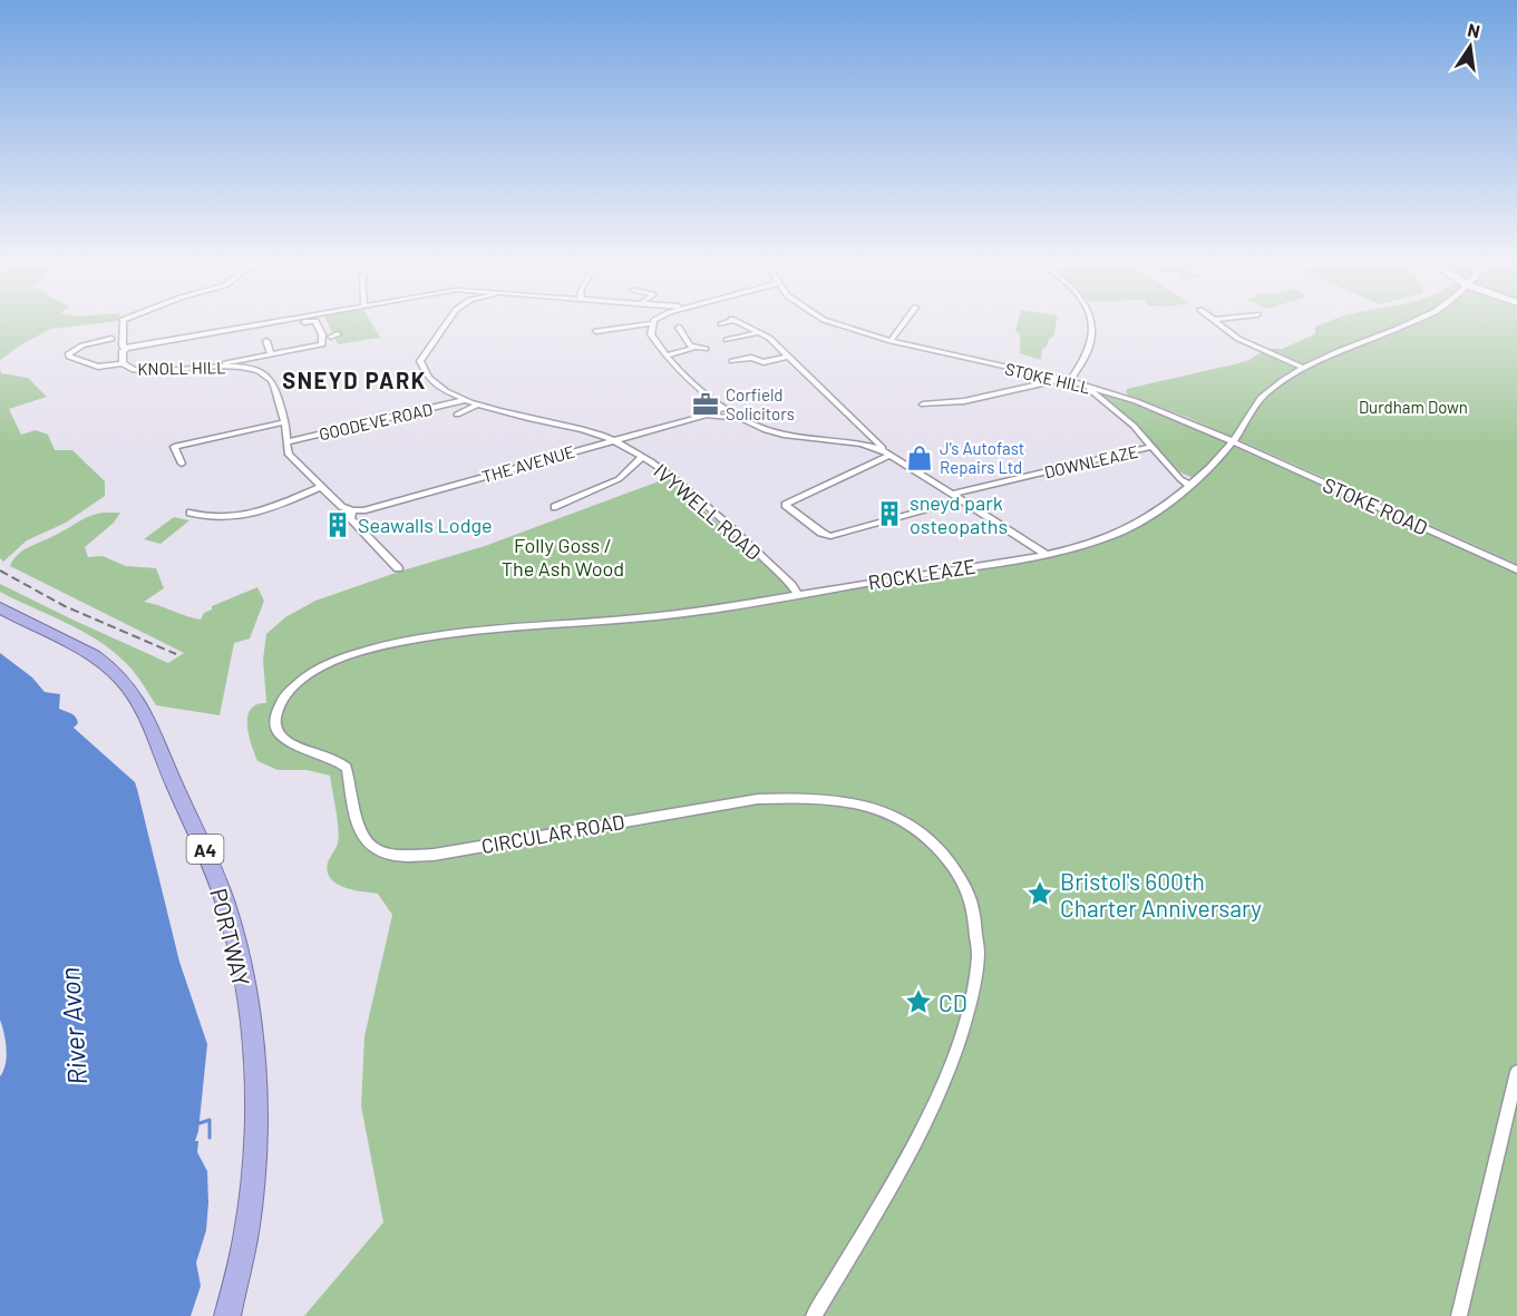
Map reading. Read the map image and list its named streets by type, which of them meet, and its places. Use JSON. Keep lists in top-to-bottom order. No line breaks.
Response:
{"streets":{"highway":["A4","PORTWAY"],"street":["KNOLL HILL","STOKE HILL","GOODEVE ROAD","DOWNLEAZE","THE AVENUE","STOKE ROAD","IVYWELL ROAD","ROCKLEAZE","CIRCULAR ROAD"]},"crossings":[["KNOLL HILL","GOODEVE ROAD"],["STOKE HILL","DOWNLEAZE"],["STOKE HILL","STOKE ROAD"],["GOODEVE ROAD","IVYWELL ROAD"],["THE AVENUE","IVYWELL ROAD"],["IVYWELL ROAD","ROCKLEAZE"],["IVYWELL ROAD","CIRCULAR ROAD"],["ROCKLEAZE","CIRCULAR ROAD"]],"districts":["SNEYD PARK"],"water":["River Avon"],"parks":["Durdham Down","Folly Goss / The Ash Wood"],"places":{"office":["Corfield Solicitors"],"shop":["J's Autofast Repairs Ltd"],"building":["sneyd park osteopaths","Seawalls Lodge"],"place":["Bristol's 600th Charter Anniversary","CD"]},"north":"top"}
